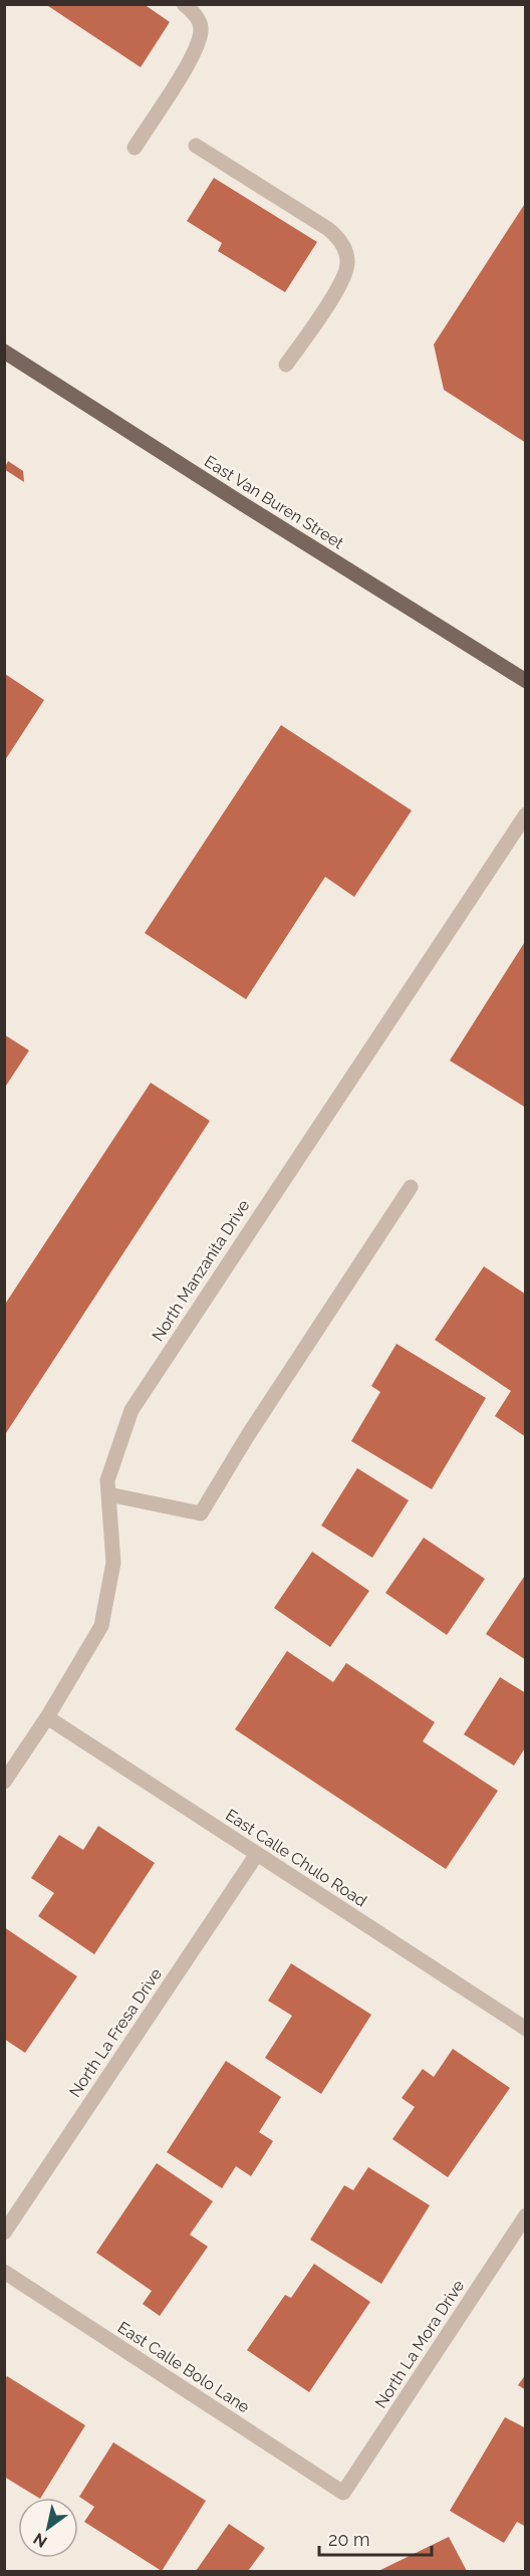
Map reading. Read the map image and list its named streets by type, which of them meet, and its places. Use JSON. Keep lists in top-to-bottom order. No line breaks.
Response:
{"streets":{"main road":["East Van Buren Street"],"street":["North Manzanita Drive","East Calle Chulo Road","North La Fresa Drive","North La Mora Drive","East Calle Bolo Lane"]},"crossings":[["North Manzanita Drive","East Calle Chulo Road"],["East Calle Chulo Road","North La Fresa Drive"],["North La Mora Drive","East Calle Bolo Lane"]],"scale_bar":"20 m","north":"bottom left"}
